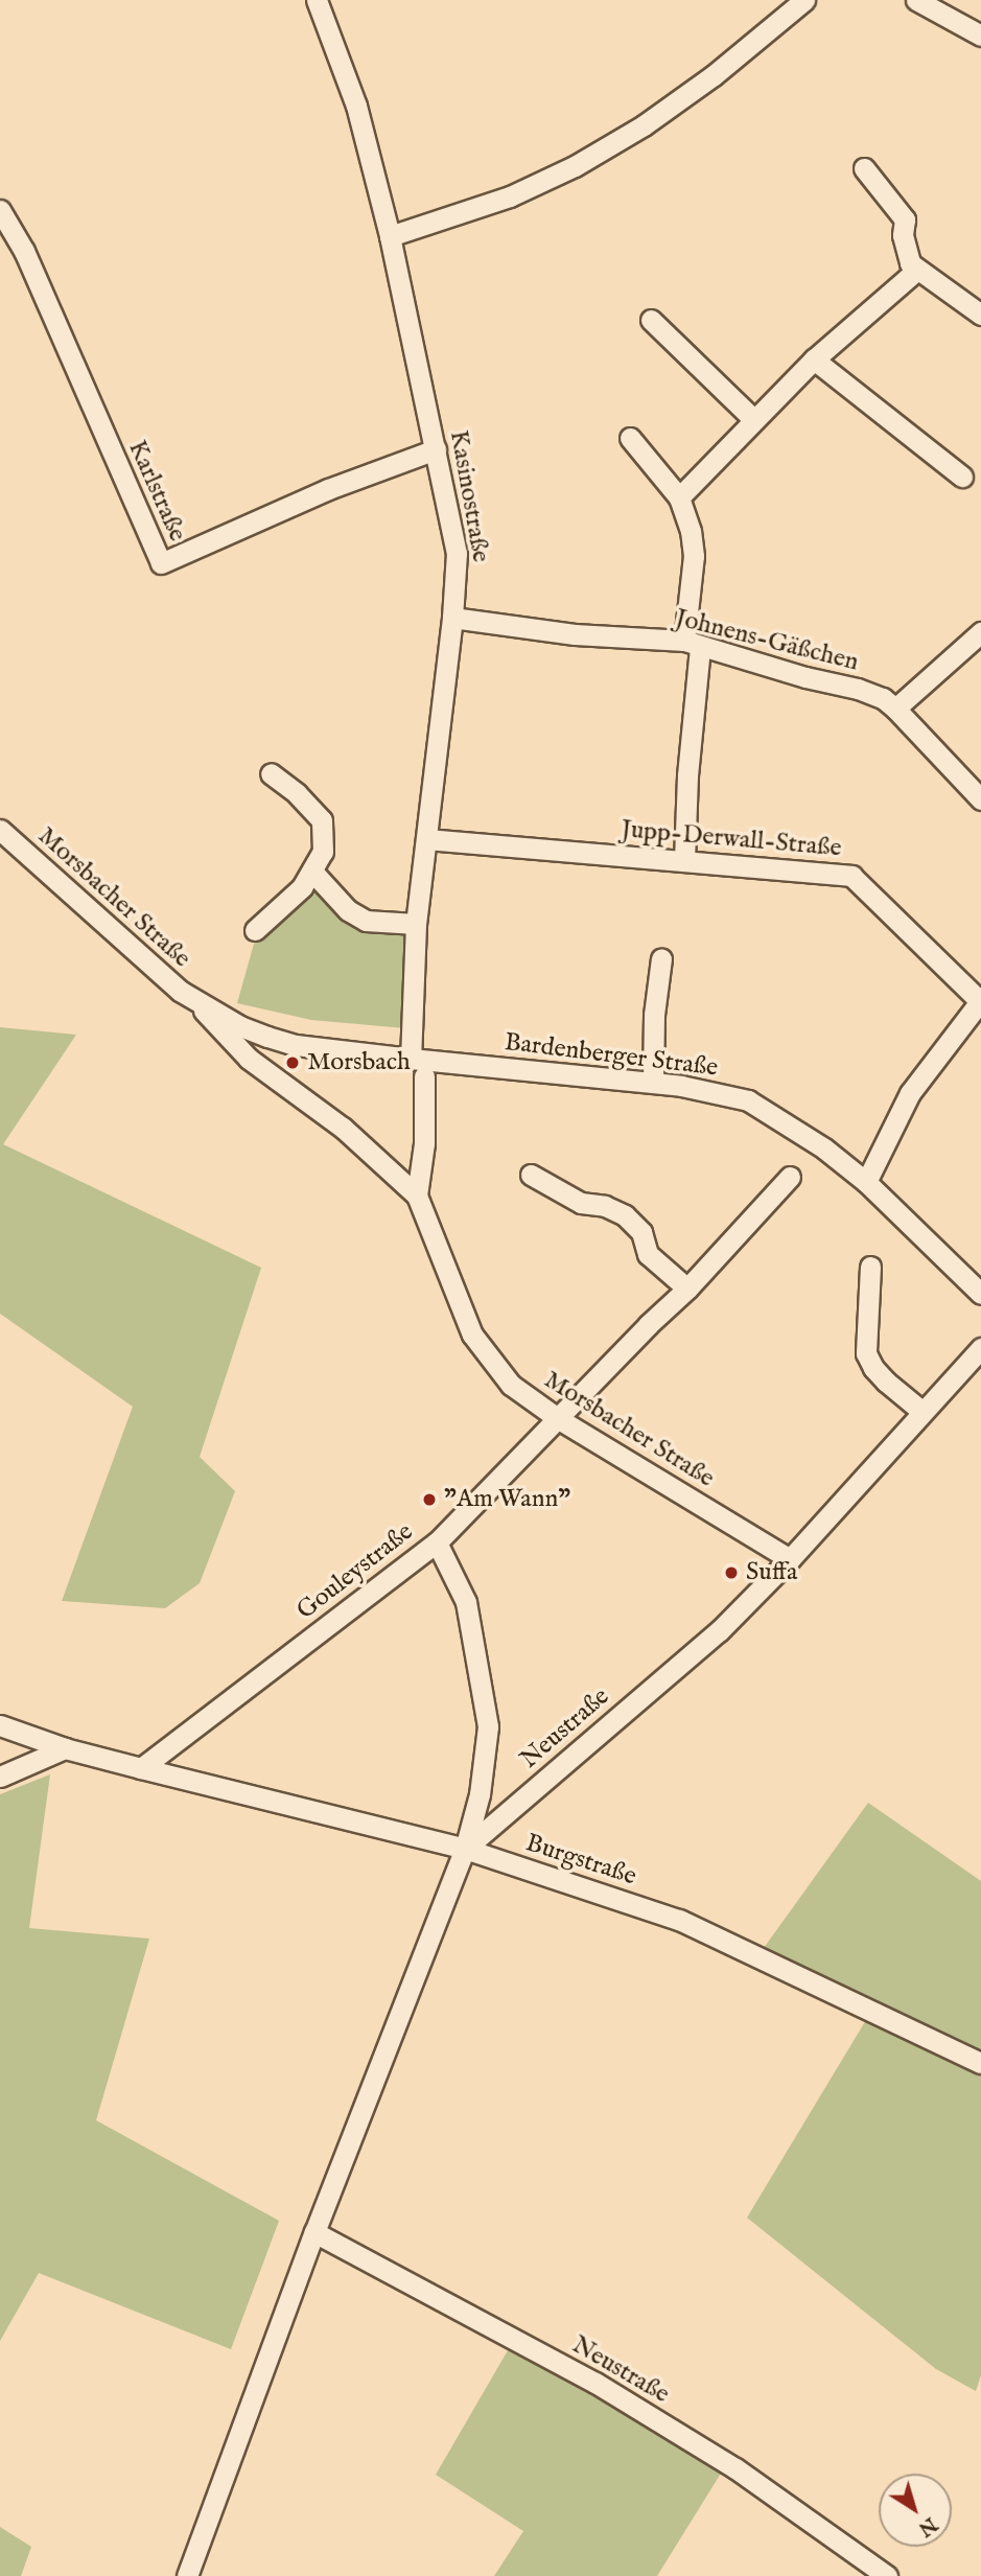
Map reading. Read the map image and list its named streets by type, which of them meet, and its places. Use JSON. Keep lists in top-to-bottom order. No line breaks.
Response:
{"streets":{"street":["Karlstraße","Kasinostraße","Johnens-Gäßchen","Jupp-Derwall-Straße","Morsbacher Straße","Bardenberger Straße","Gouleystraße","Neustraße","Burgstraße"]},"crossings":[["Karlstraße","Kasinostraße"],["Kasinostraße","Johnens-Gäßchen"],["Kasinostraße","Jupp-Derwall-Straße"],["Kasinostraße","Bardenberger Straße"],["Morsbacher Straße","Bardenberger Straße"],["Morsbacher Straße","Gouleystraße"],["Morsbacher Straße","Neustraße"],["Gouleystraße","Burgstraße"],["Neustraße","Burgstraße"]],"places":["Morsbach","\"Am Wann\"","Suffa"],"north":"bottom right"}
